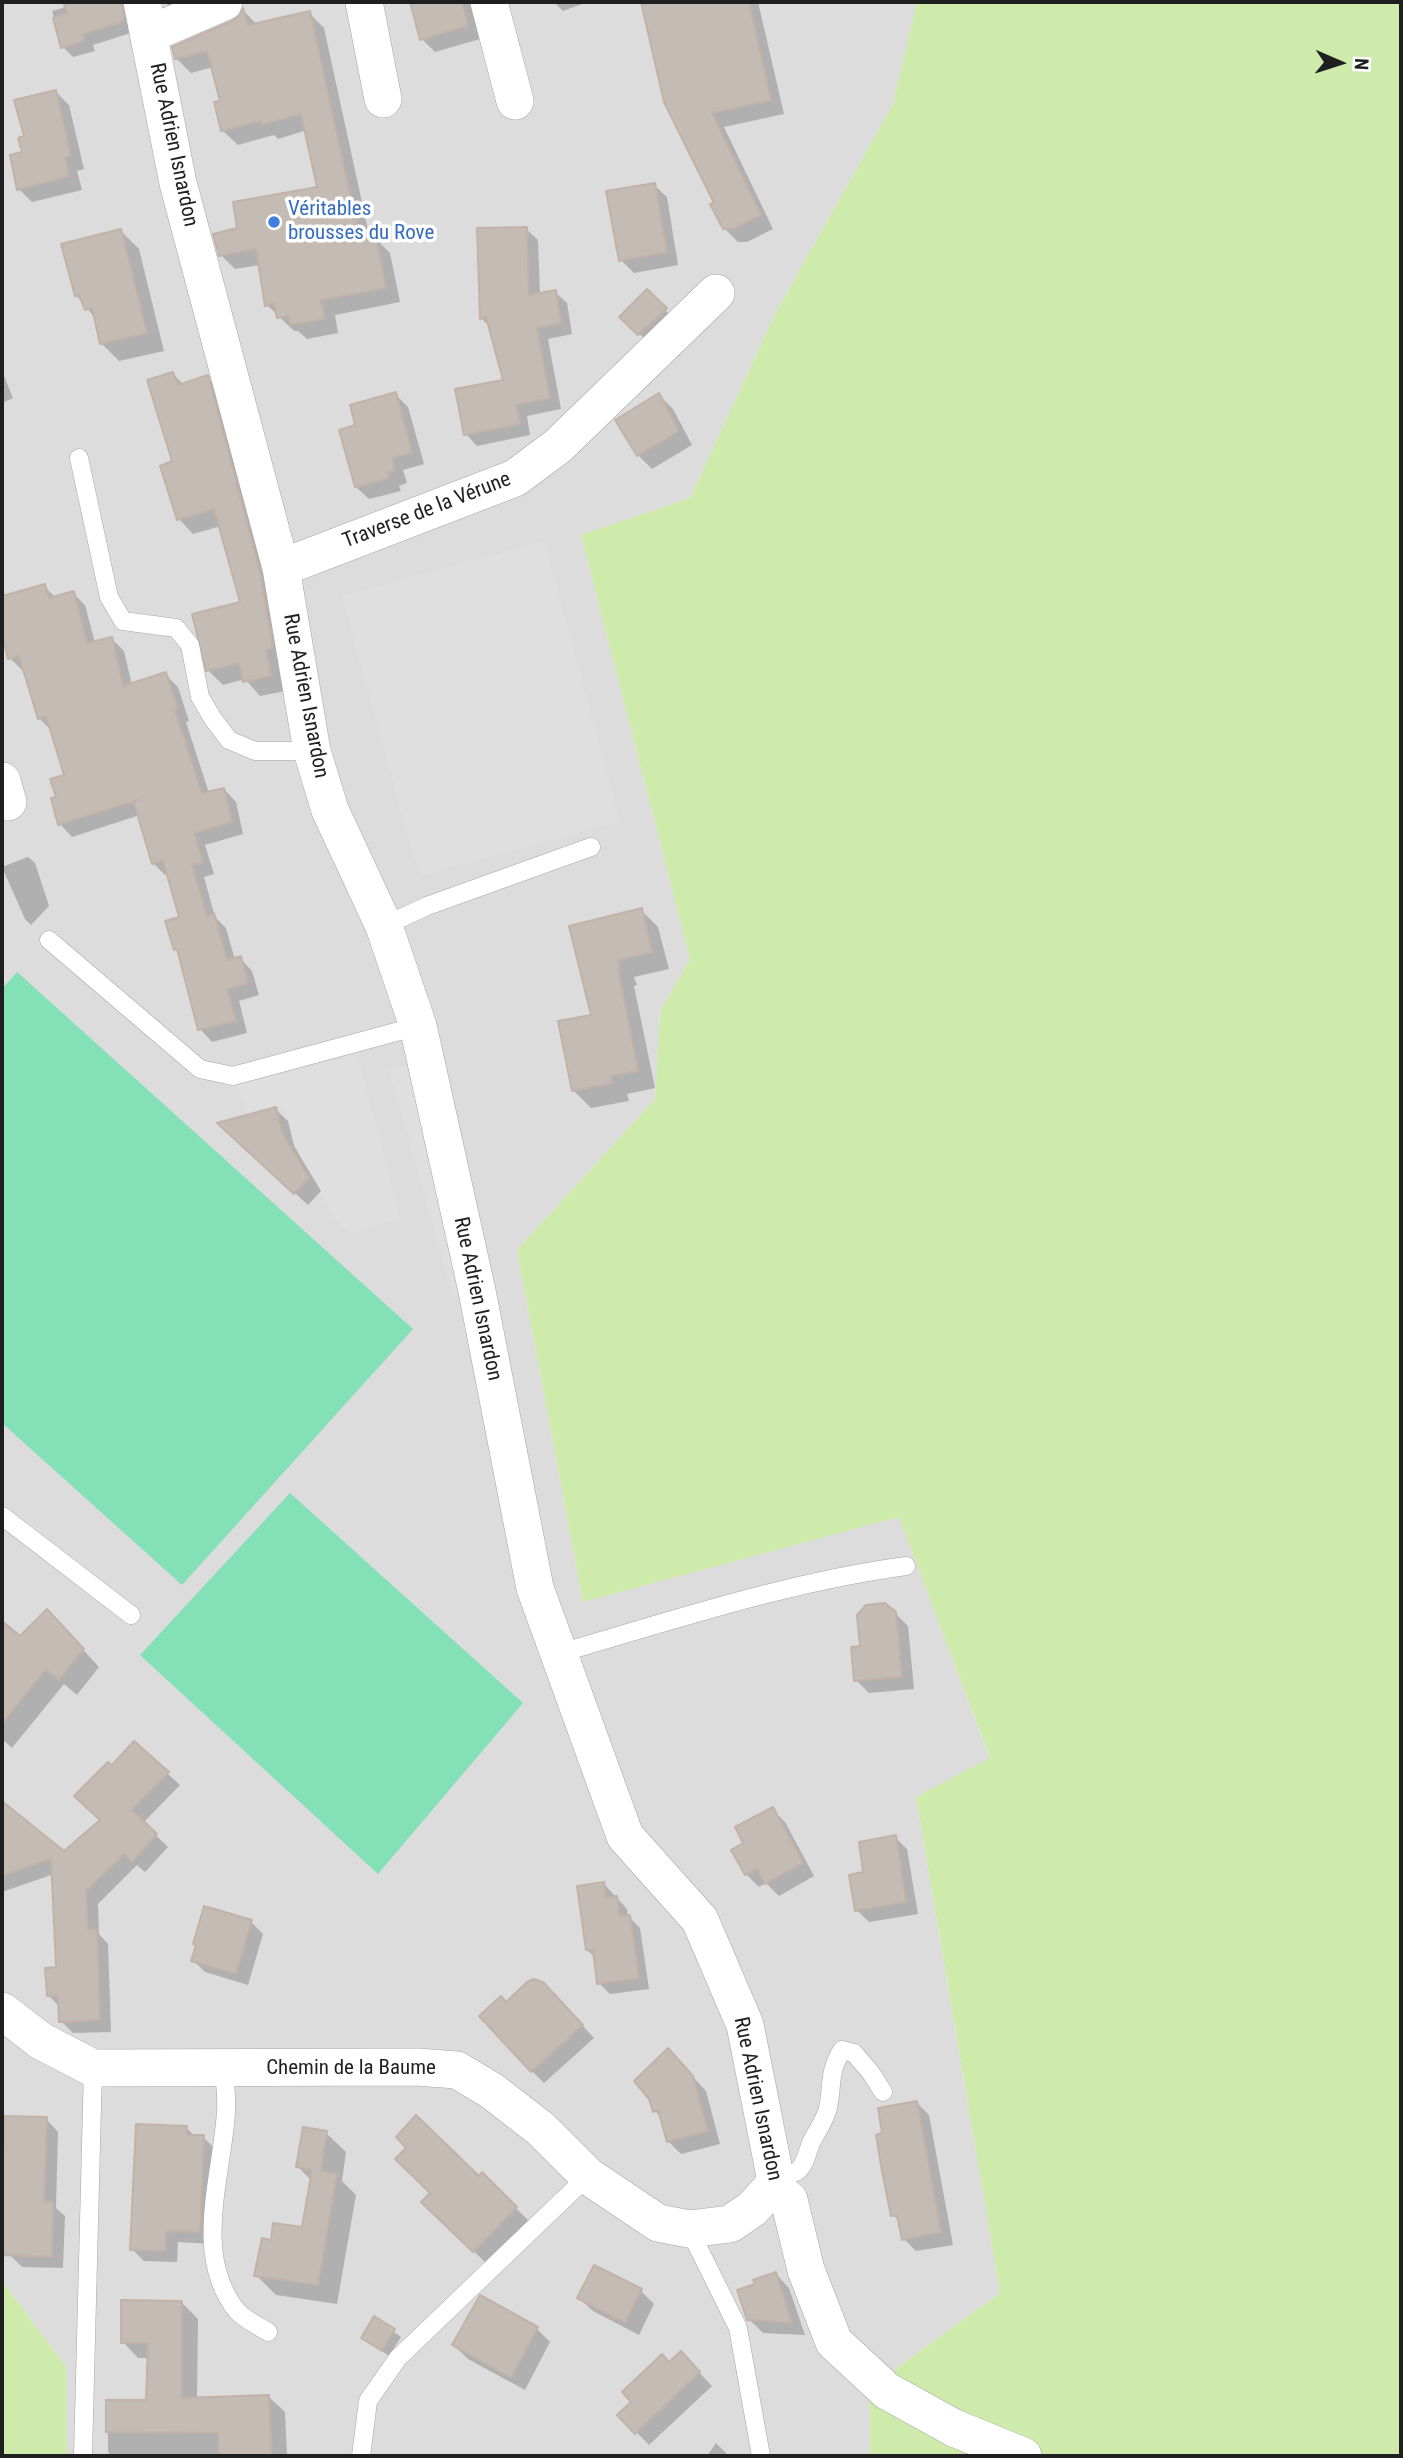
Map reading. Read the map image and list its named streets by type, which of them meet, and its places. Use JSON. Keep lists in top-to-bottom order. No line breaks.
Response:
{"streets":{"street":["Rue Adrien Isnardon","Traverse de la Vérune","Chemin de la Baume"]},"crossings":[["Rue Adrien Isnardon","Traverse de la Vérune"],["Rue Adrien Isnardon","Chemin de la Baume"]],"places":["Véritables brousses du Rove"],"north":"right"}
